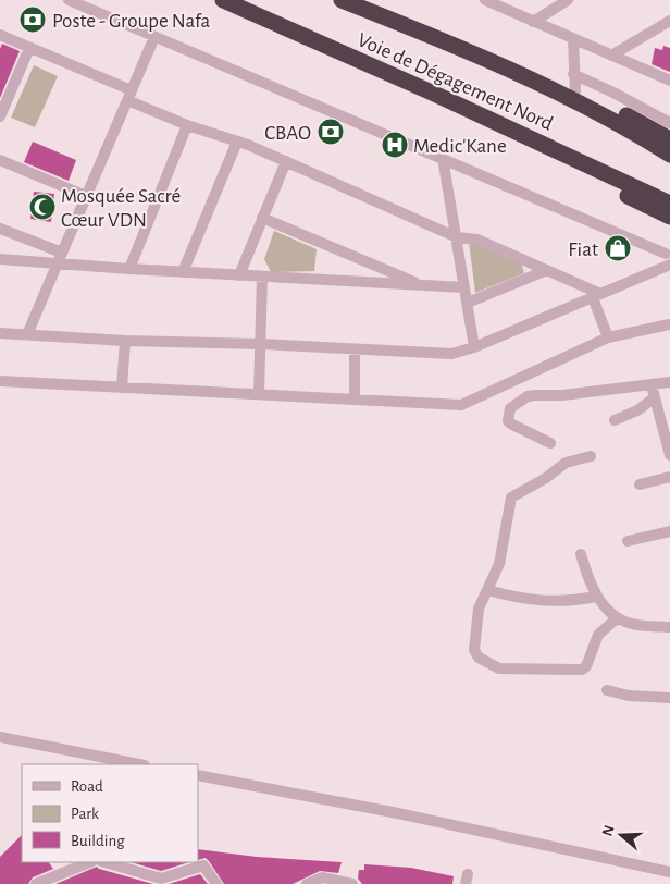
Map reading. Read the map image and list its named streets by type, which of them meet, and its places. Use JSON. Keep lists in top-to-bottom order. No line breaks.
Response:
{"streets":{"highway":["Voie de Dégagement Nord"]},"places":{"bank":["Poste - Groupe Nafa","CBAO"],"hospital":["Medic'Kane"],"mosque":["Mosquée Sacré Cœur VDN"],"shop":["Fiat"]},"legend":["Road","Park","Building"],"north":"left"}
